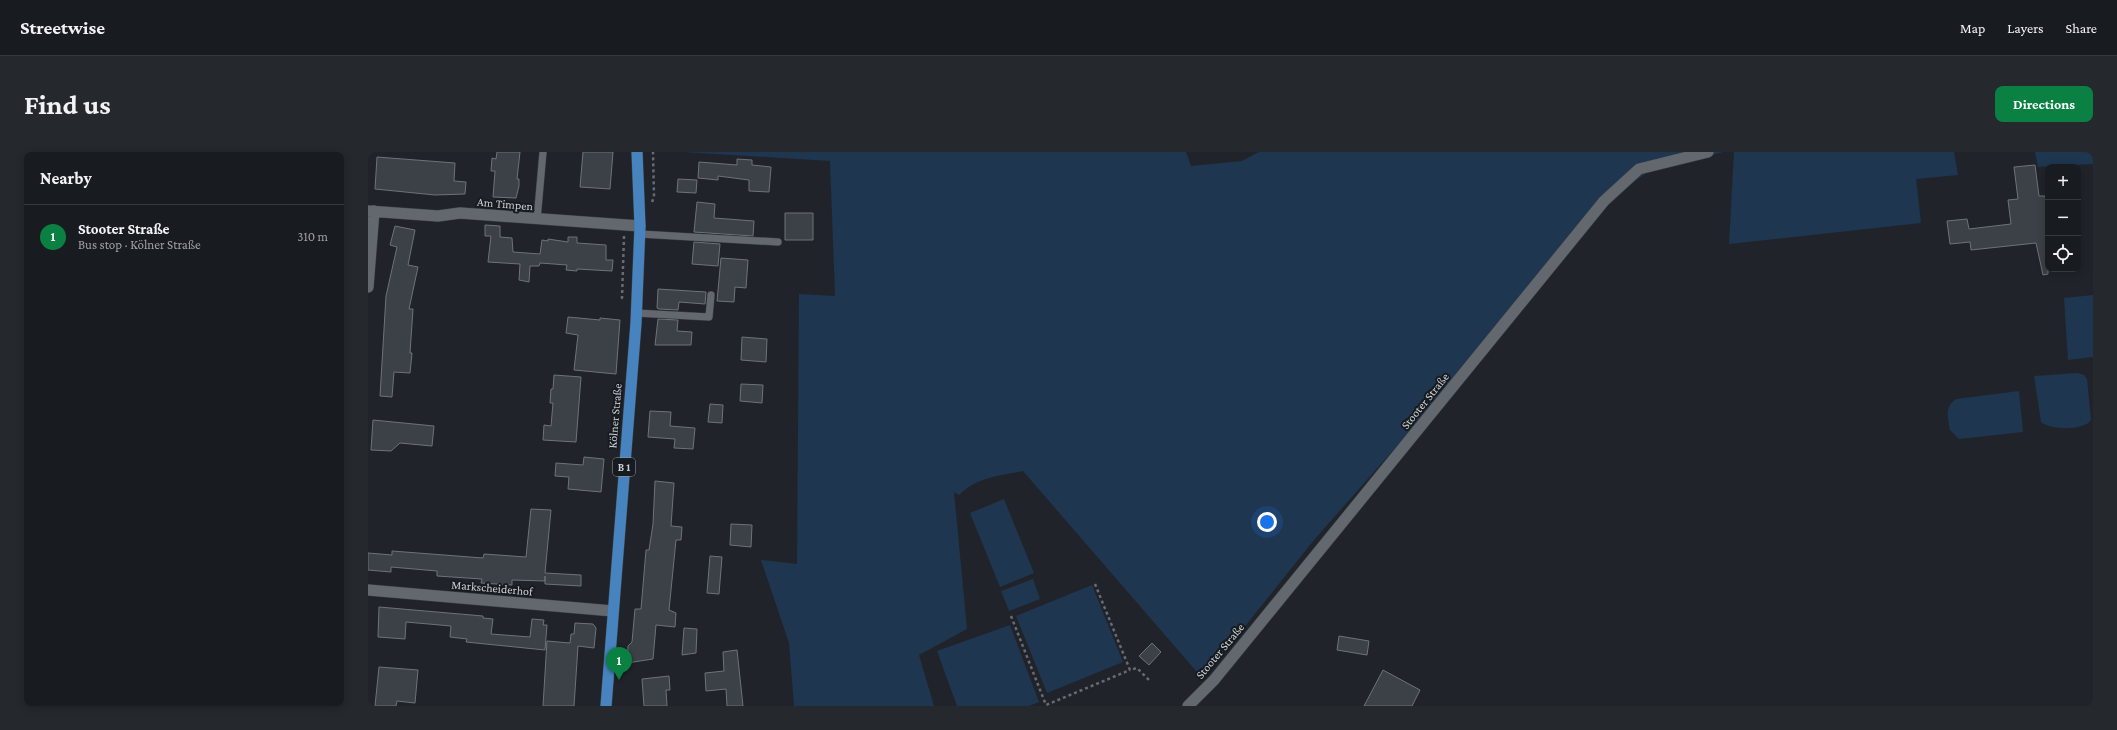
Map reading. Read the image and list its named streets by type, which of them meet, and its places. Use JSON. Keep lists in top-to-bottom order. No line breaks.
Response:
{"streets":{"main road":["Kölner Straße","B 1"],"street":["Am Timpen","Stooter Straße","Markscheiderhof"]},"crossings":[["Am Timpen","Kölner Straße"],["Kölner Straße","Markscheiderhof"]],"page":{"header":"Streetwise","nav":["Map","Layers","Share"],"buttons":"Directions","title":"Find us","heading":"Nearby","map_buttons":["+","−"],"list":[{"mark":"1","name":"Stooter Straße","note":"Bus stop · Kölner Straße","value":"310 m"}],"pins":"1"}}
